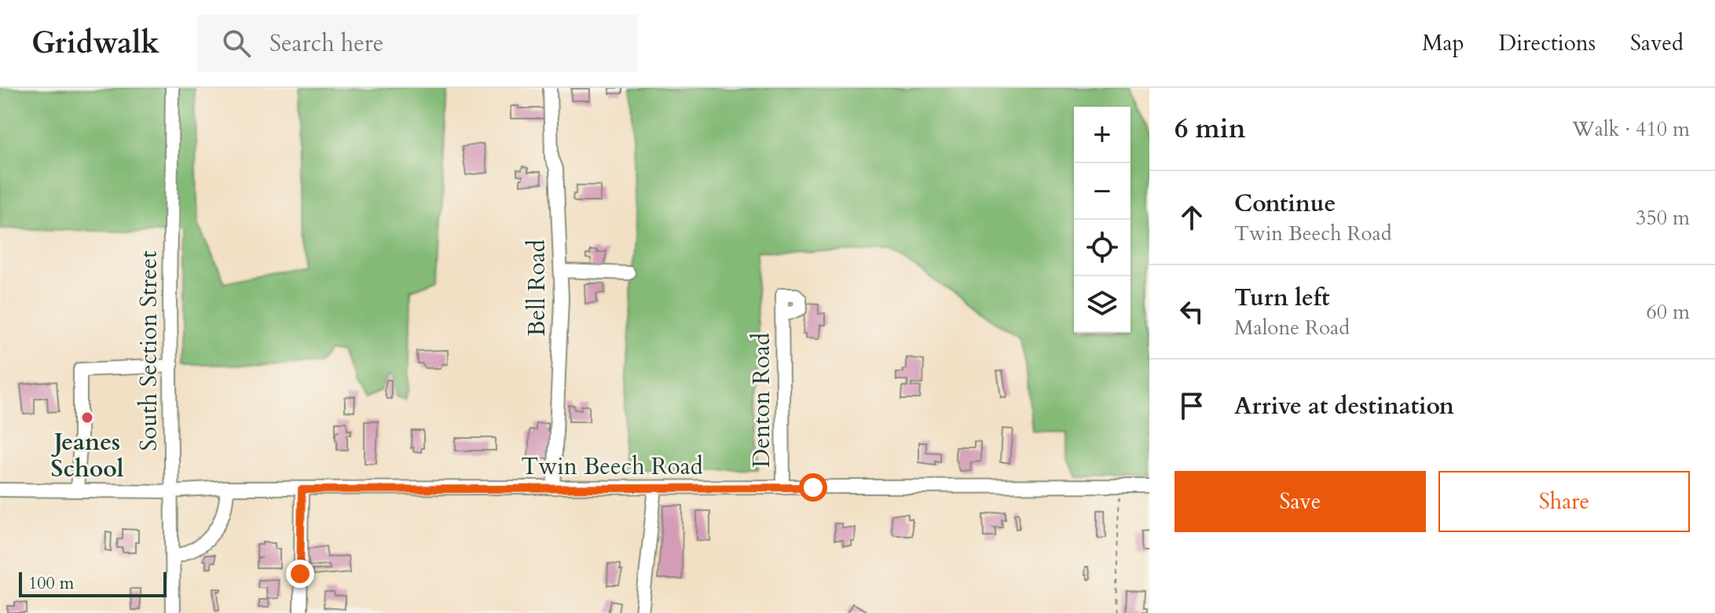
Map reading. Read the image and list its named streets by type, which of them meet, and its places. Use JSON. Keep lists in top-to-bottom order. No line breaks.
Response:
{"streets":{"street":["Bell Road","South Section Street","Denton Road","Twin Beech Road"]},"crossings":[["Bell Road","Twin Beech Road"],["South Section Street","Twin Beech Road"],["Denton Road","Twin Beech Road"]],"places":["Jeanes School"],"scale_bar":"100 m","page":{"header":"Gridwalk","search":"Search here","nav":["Map","Directions","Saved"],"heading":["6 min","Walk · 410 m"],"map_buttons":["+","−"],"list":[["Continue","Twin Beech Road","350 m"],["Turn left","Malone Road","60 m"],"Arrive at destination"],"buttons":["Save","Share"],"scale":"100 m"}}
